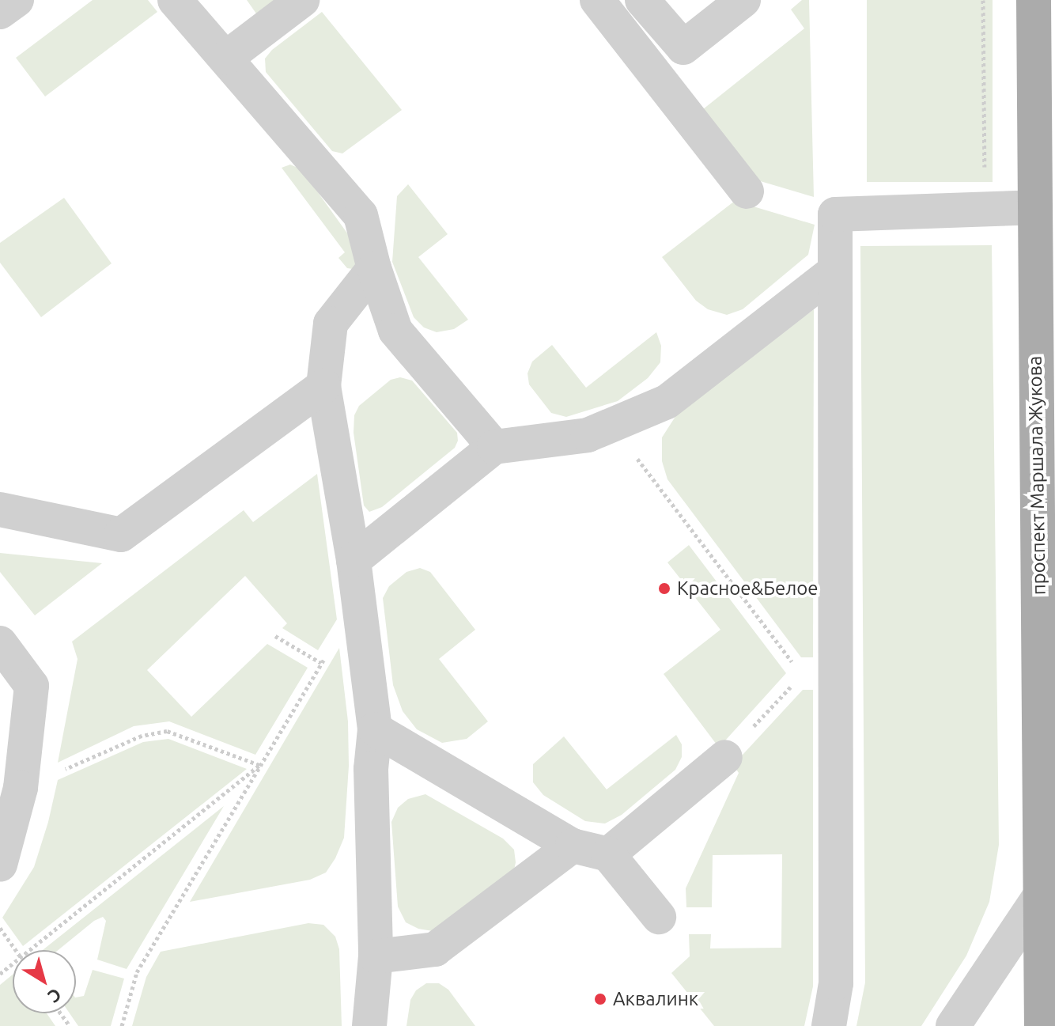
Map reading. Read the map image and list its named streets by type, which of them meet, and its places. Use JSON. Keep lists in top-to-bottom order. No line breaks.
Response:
{"streets":{"main road":["проспект Маршала Жукова"]},"places":["Красное&Белое","Аквалинк"],"north":"bottom right"}
